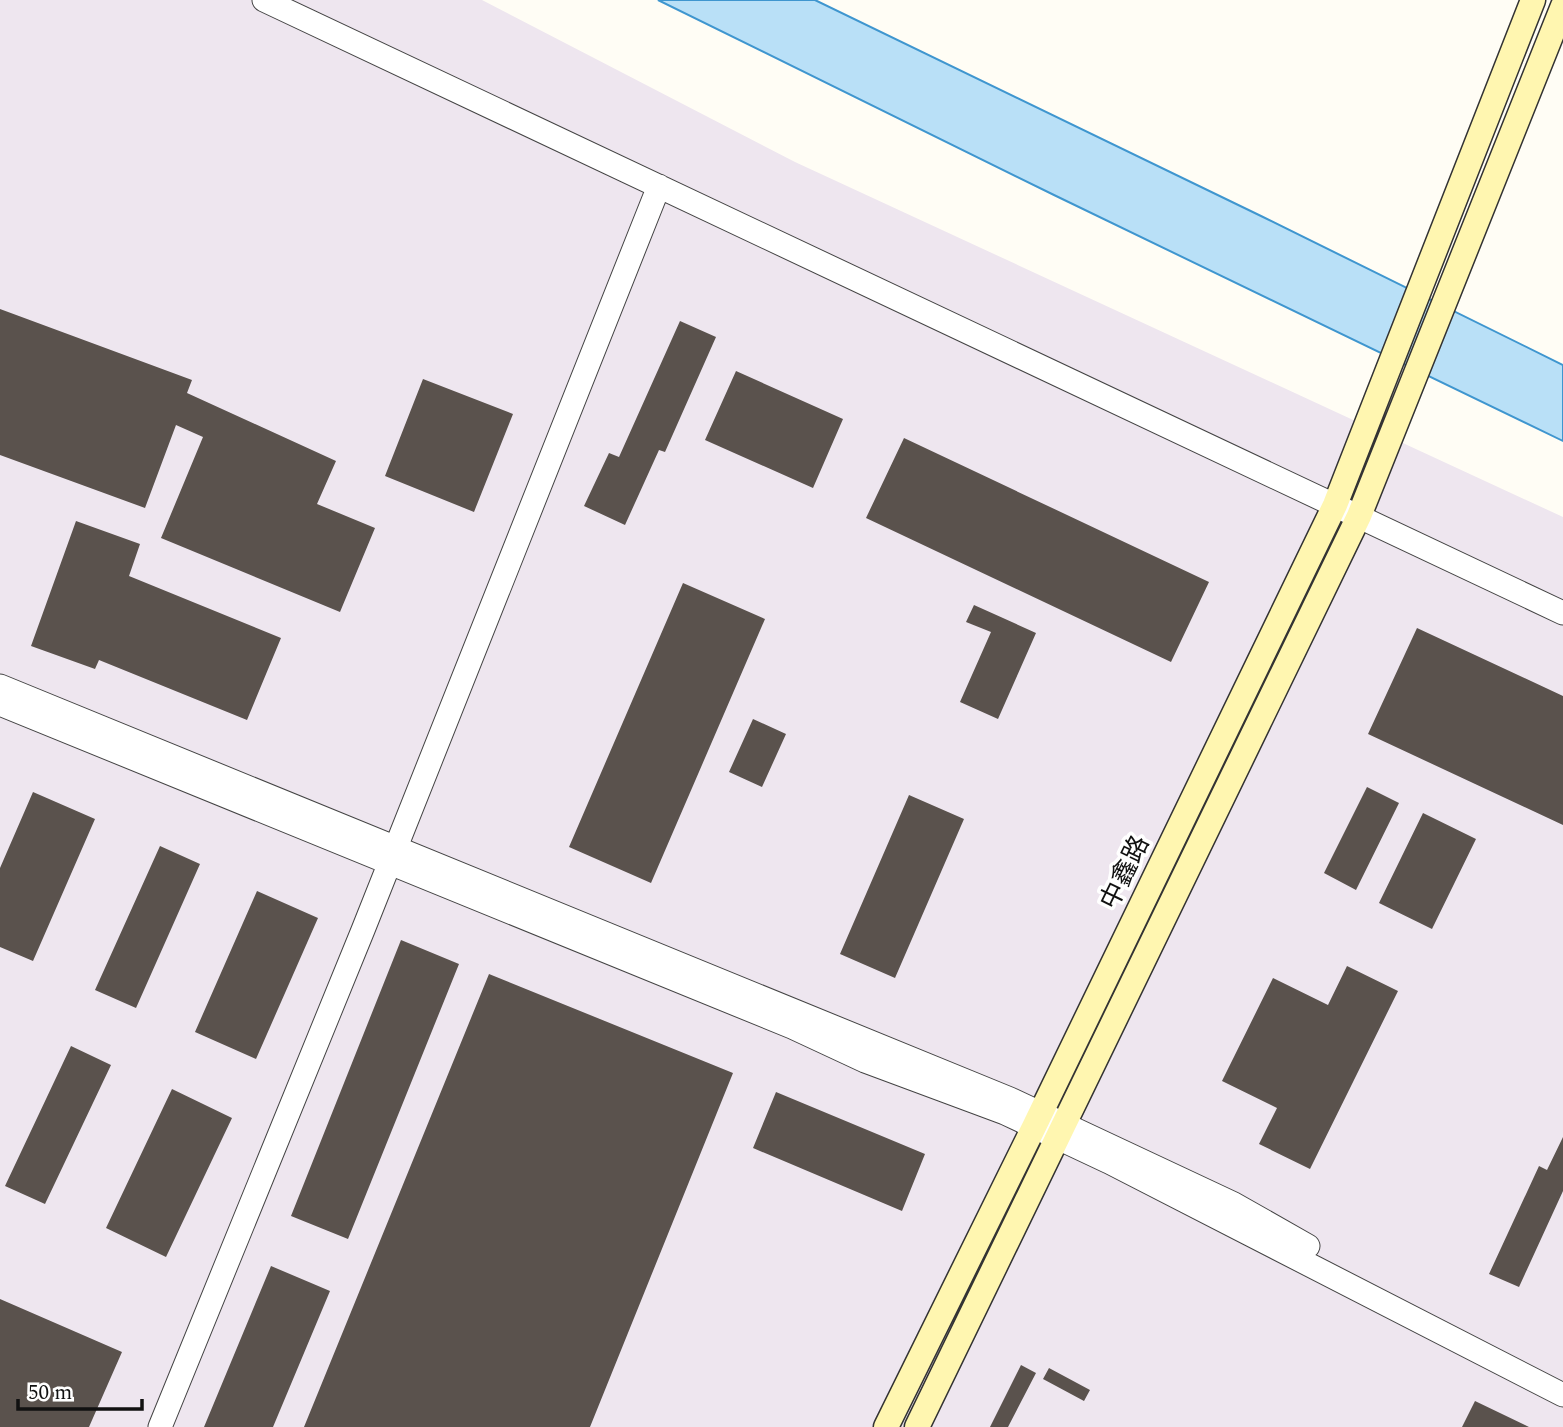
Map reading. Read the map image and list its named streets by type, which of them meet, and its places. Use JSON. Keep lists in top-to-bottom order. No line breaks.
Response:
{"streets":{"main road":["中鑫路"]},"scale_bar":"50 m"}
